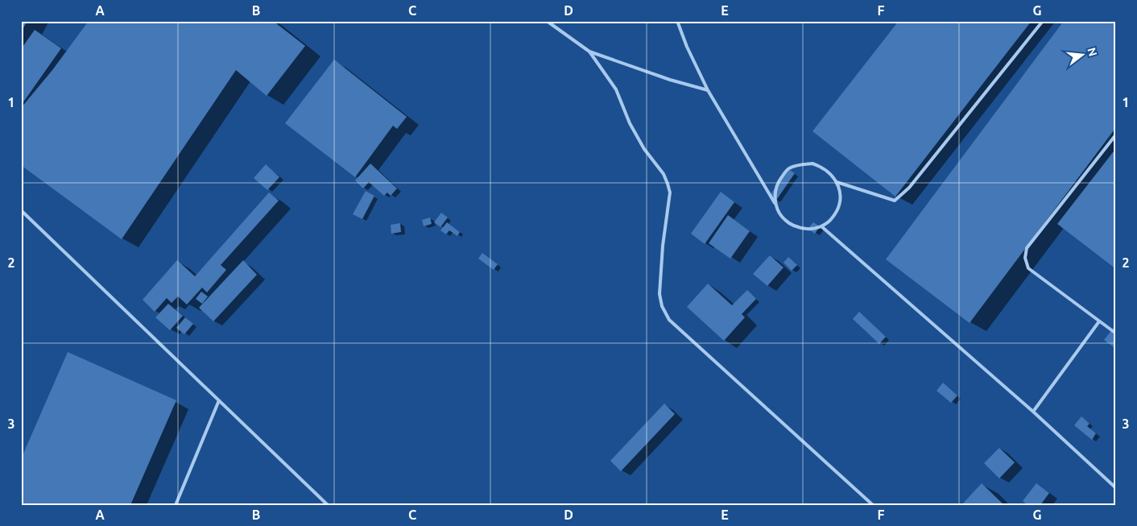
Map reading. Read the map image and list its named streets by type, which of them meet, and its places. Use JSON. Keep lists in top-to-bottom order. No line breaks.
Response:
{"north":"right","grid":{"columns":["A","B","C","D","E","F","G"],"rows":["1","2","3"]}}
